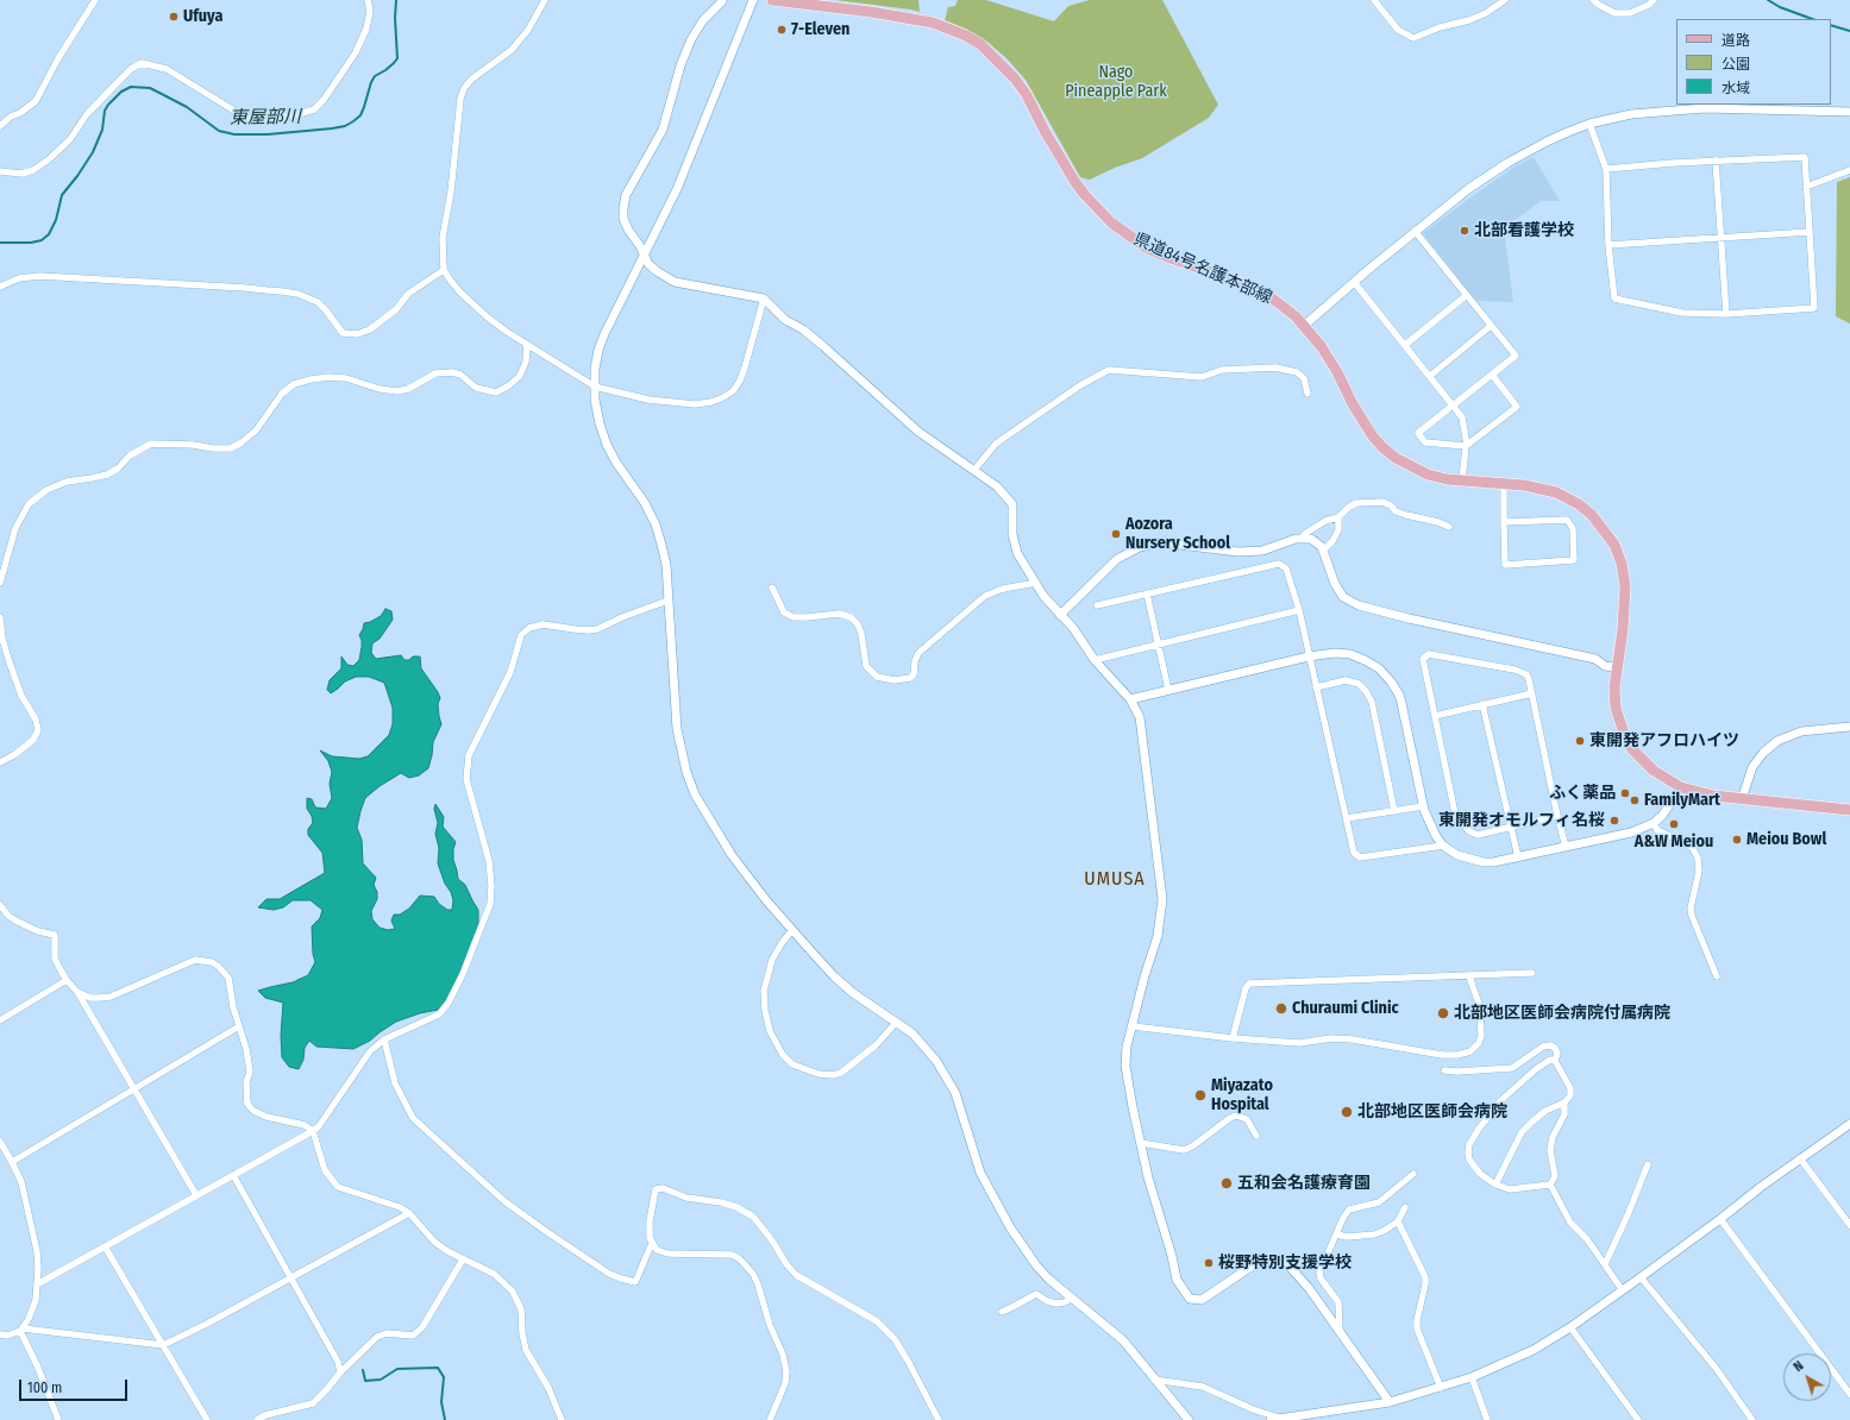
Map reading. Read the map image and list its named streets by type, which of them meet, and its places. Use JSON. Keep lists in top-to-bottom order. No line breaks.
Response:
{"streets":{"main road":["県道84号名護本部線"]},"districts":["UMUSA"],"water":["東屋部川"],"parks":["Nago Pineapple Park"],"places":["Ufuya","7-Eleven","北部看護学校","Aozora Nursery School","東開発アフロハイツ","ふく薬品","FamilyMart","東開発オモルフィ名桜","A&W Meiou","Meiou Bowl","Churaumi Clinic","北部地区医師会病院付属病院","Miyazato Hospital","北部地区医師会病院","五和会名護療育園","桜野特別支援学校"],"legend":["道路","公園","水域"],"scale_bar":"100 m","north":"top left"}
